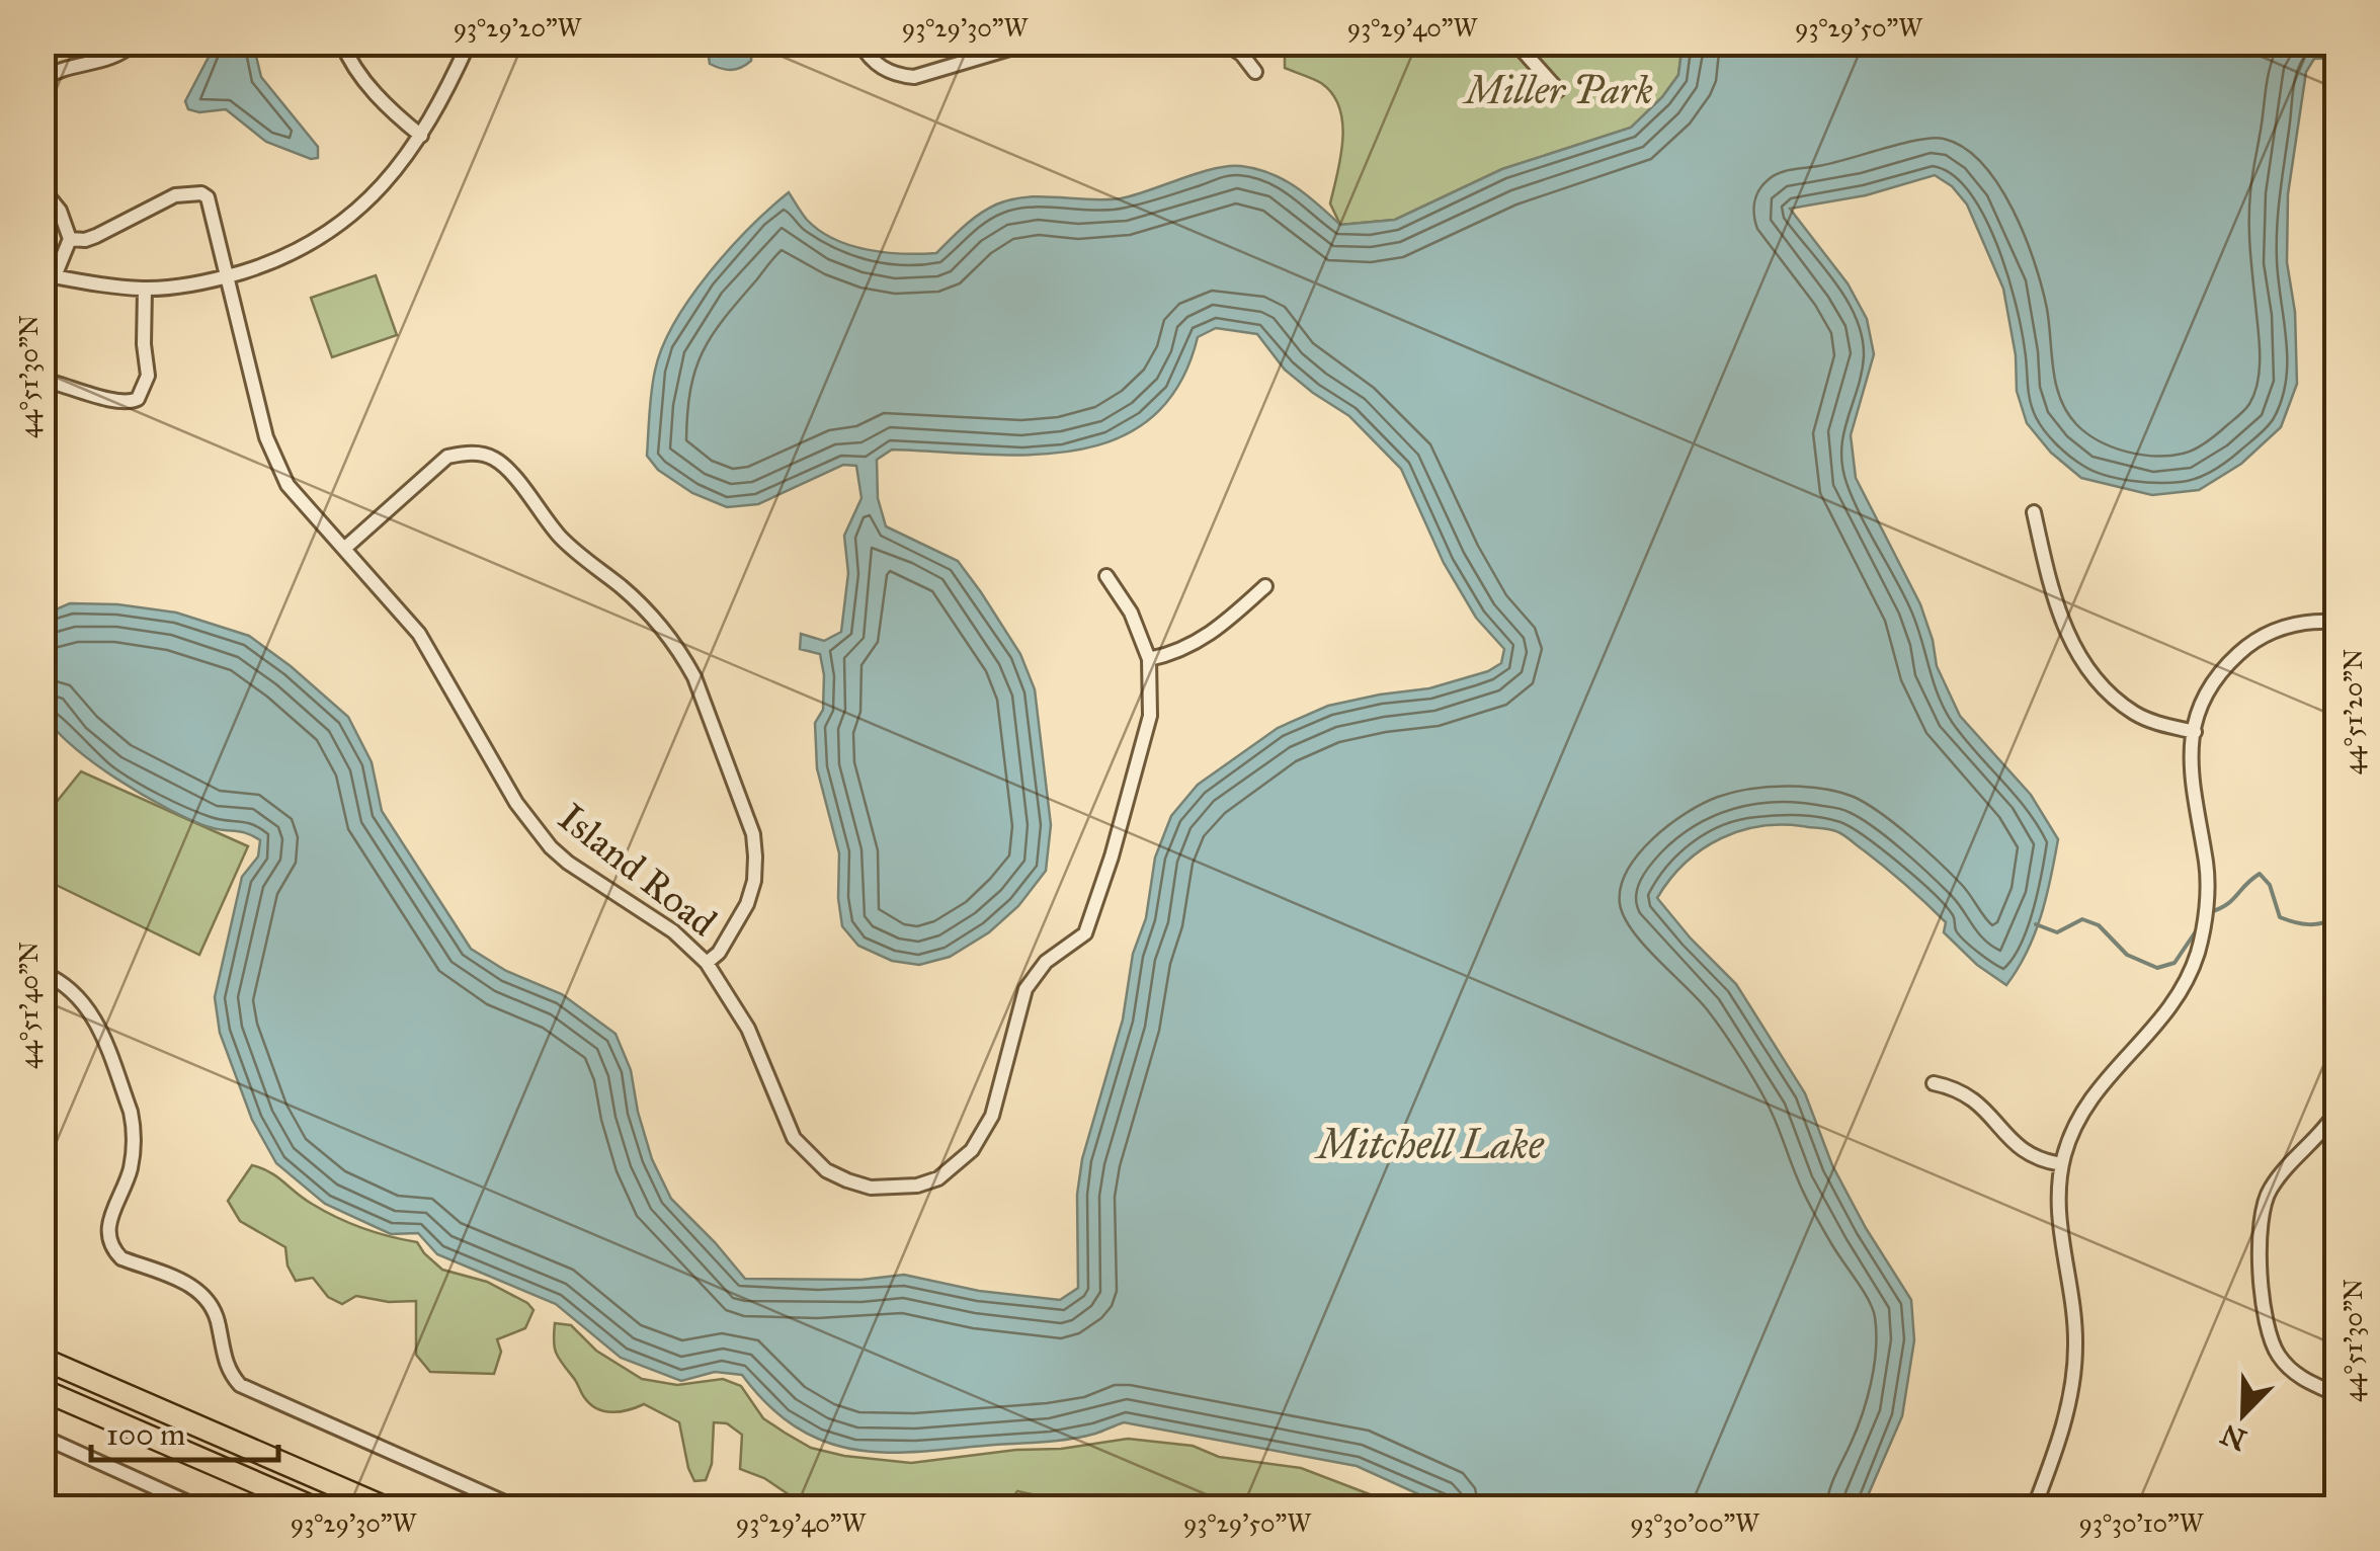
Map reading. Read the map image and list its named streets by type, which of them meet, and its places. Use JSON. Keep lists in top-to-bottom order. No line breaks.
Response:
{"streets":{"street":["Island Road"]},"water":["Mitchell Lake"],"parks":["Miller Park"],"scale_bar":"100 m","north":"bottom left","coordinates":["93°29'20\"W","93°29'30\"W","93°29'40\"W","93°29'50\"W","44°51'30\"N","44°51'20\"N","44°51'40\"N","93°30'00\"W","93°30'10\"W"]}
